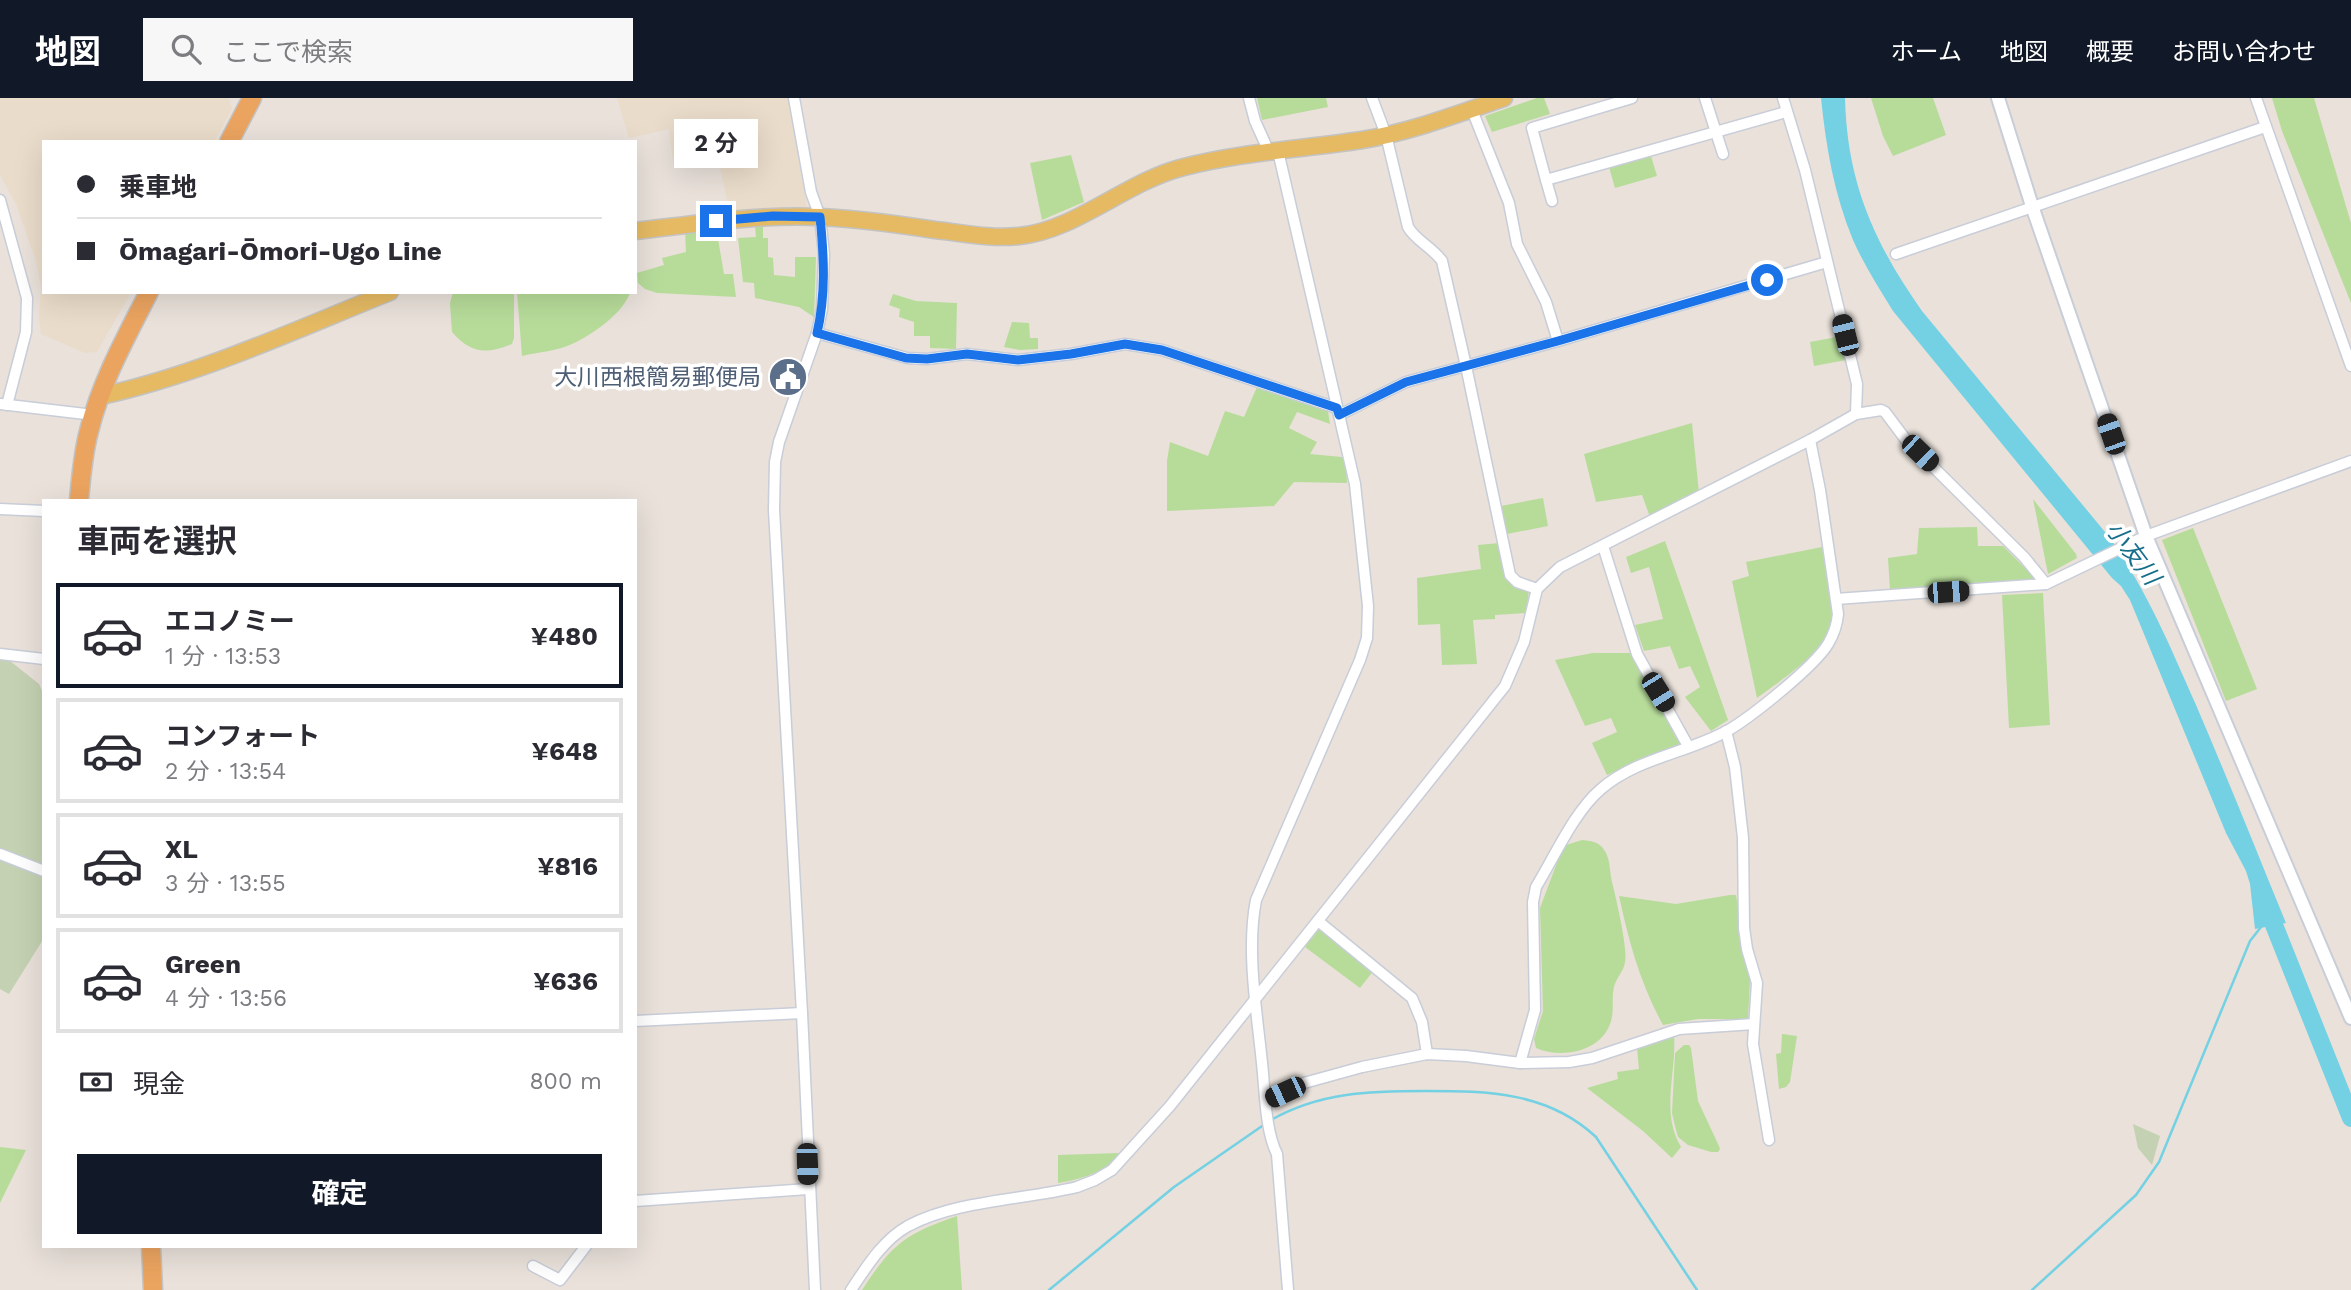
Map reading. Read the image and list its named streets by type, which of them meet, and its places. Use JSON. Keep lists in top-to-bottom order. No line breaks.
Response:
{"water":["小友川"],"places":{"public building":["大川西根簡易郵便局"]},"page":{"header":"地図","search":"ここで検索","nav":["ホーム","地図","概要","お問い合わせ"],"bubble":"2 分","banner":["乗車地","Ōmagari-Ōmori-Ugo Line"],"heading":"車両を選択","list":[{"name":"エコノミー","note":"1 分 · 13:53","value":"¥480"},{"name":"コンフォート","note":"2 分 · 13:54","value":"¥648"},{"name":"XL","note":"3 分 · 13:55","value":"¥816"},{"name":"Green","note":"4 分 · 13:56","value":"¥636"}],"pay":["現金","800 m"],"buttons":"確定"}}
